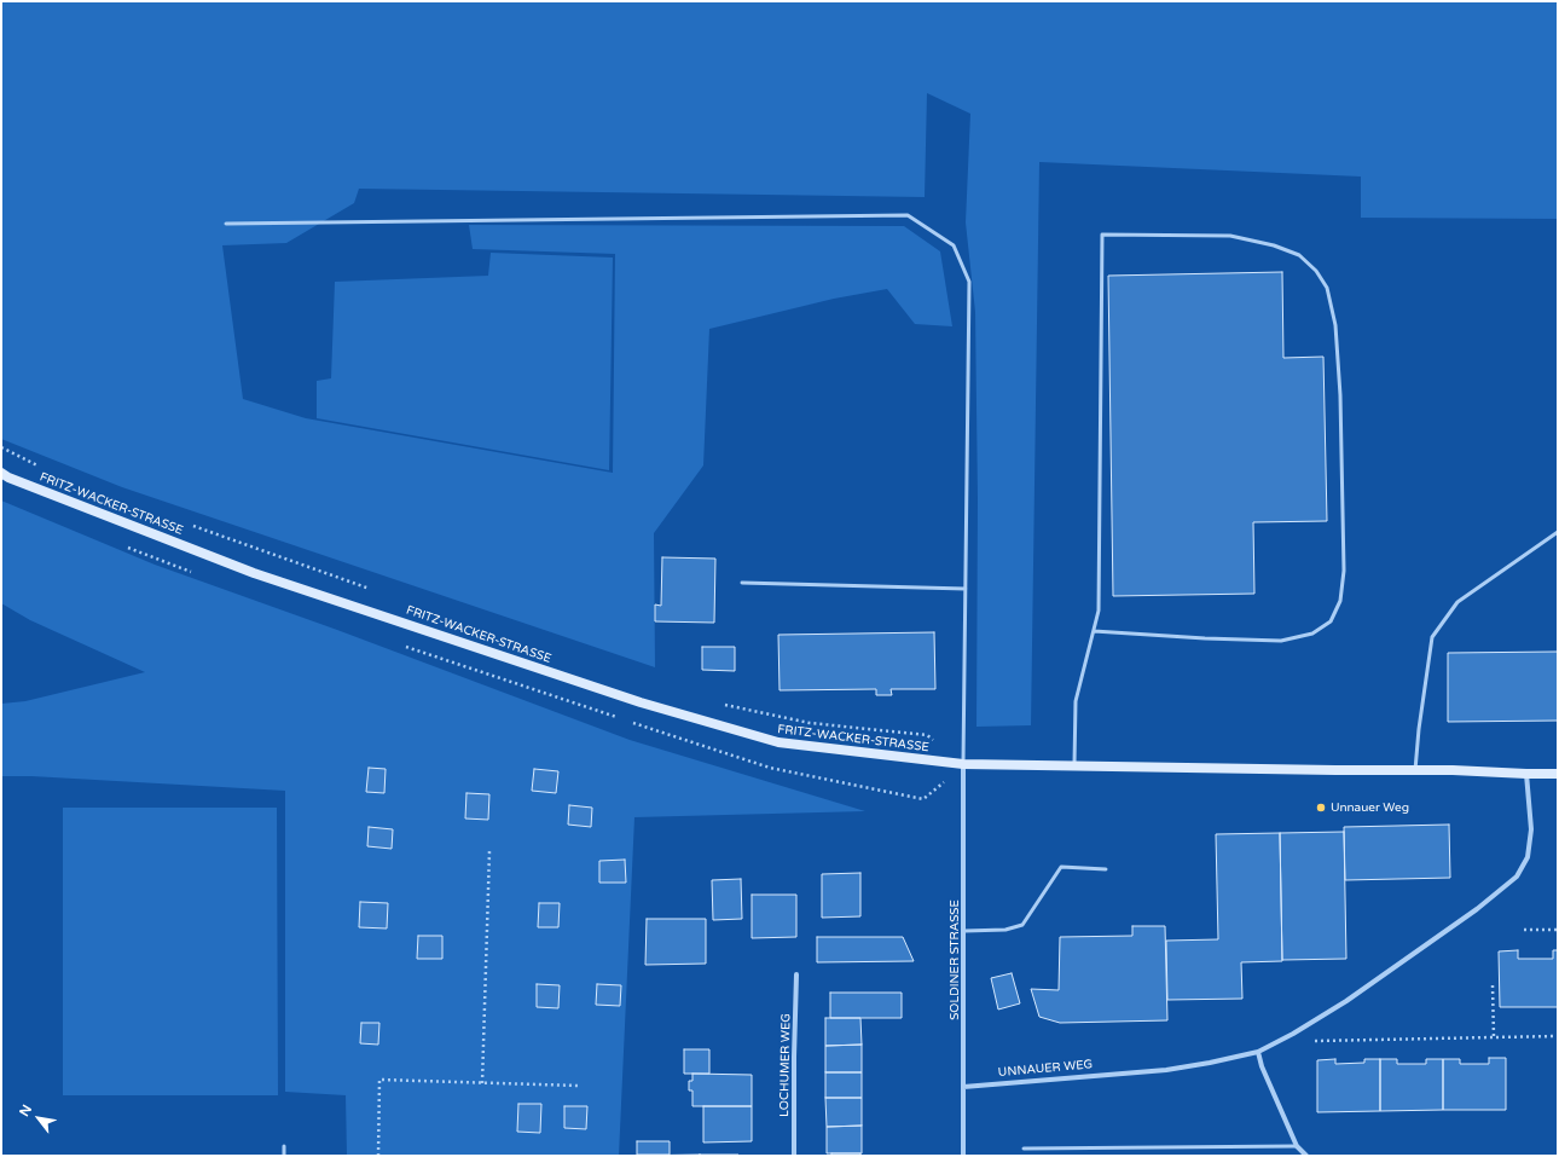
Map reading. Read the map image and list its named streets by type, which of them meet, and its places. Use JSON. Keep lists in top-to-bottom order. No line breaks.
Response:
{"streets":{"street":["FRITZ-WACKER-STRASSE","SOLDINER STRASSE","LOCHUMER WEG","UNNAUER WEG"]},"crossings":[["FRITZ-WACKER-STRASSE","SOLDINER STRASSE"],["SOLDINER STRASSE","UNNAUER WEG"]],"places":["Unnauer Weg"],"north":"top left"}
